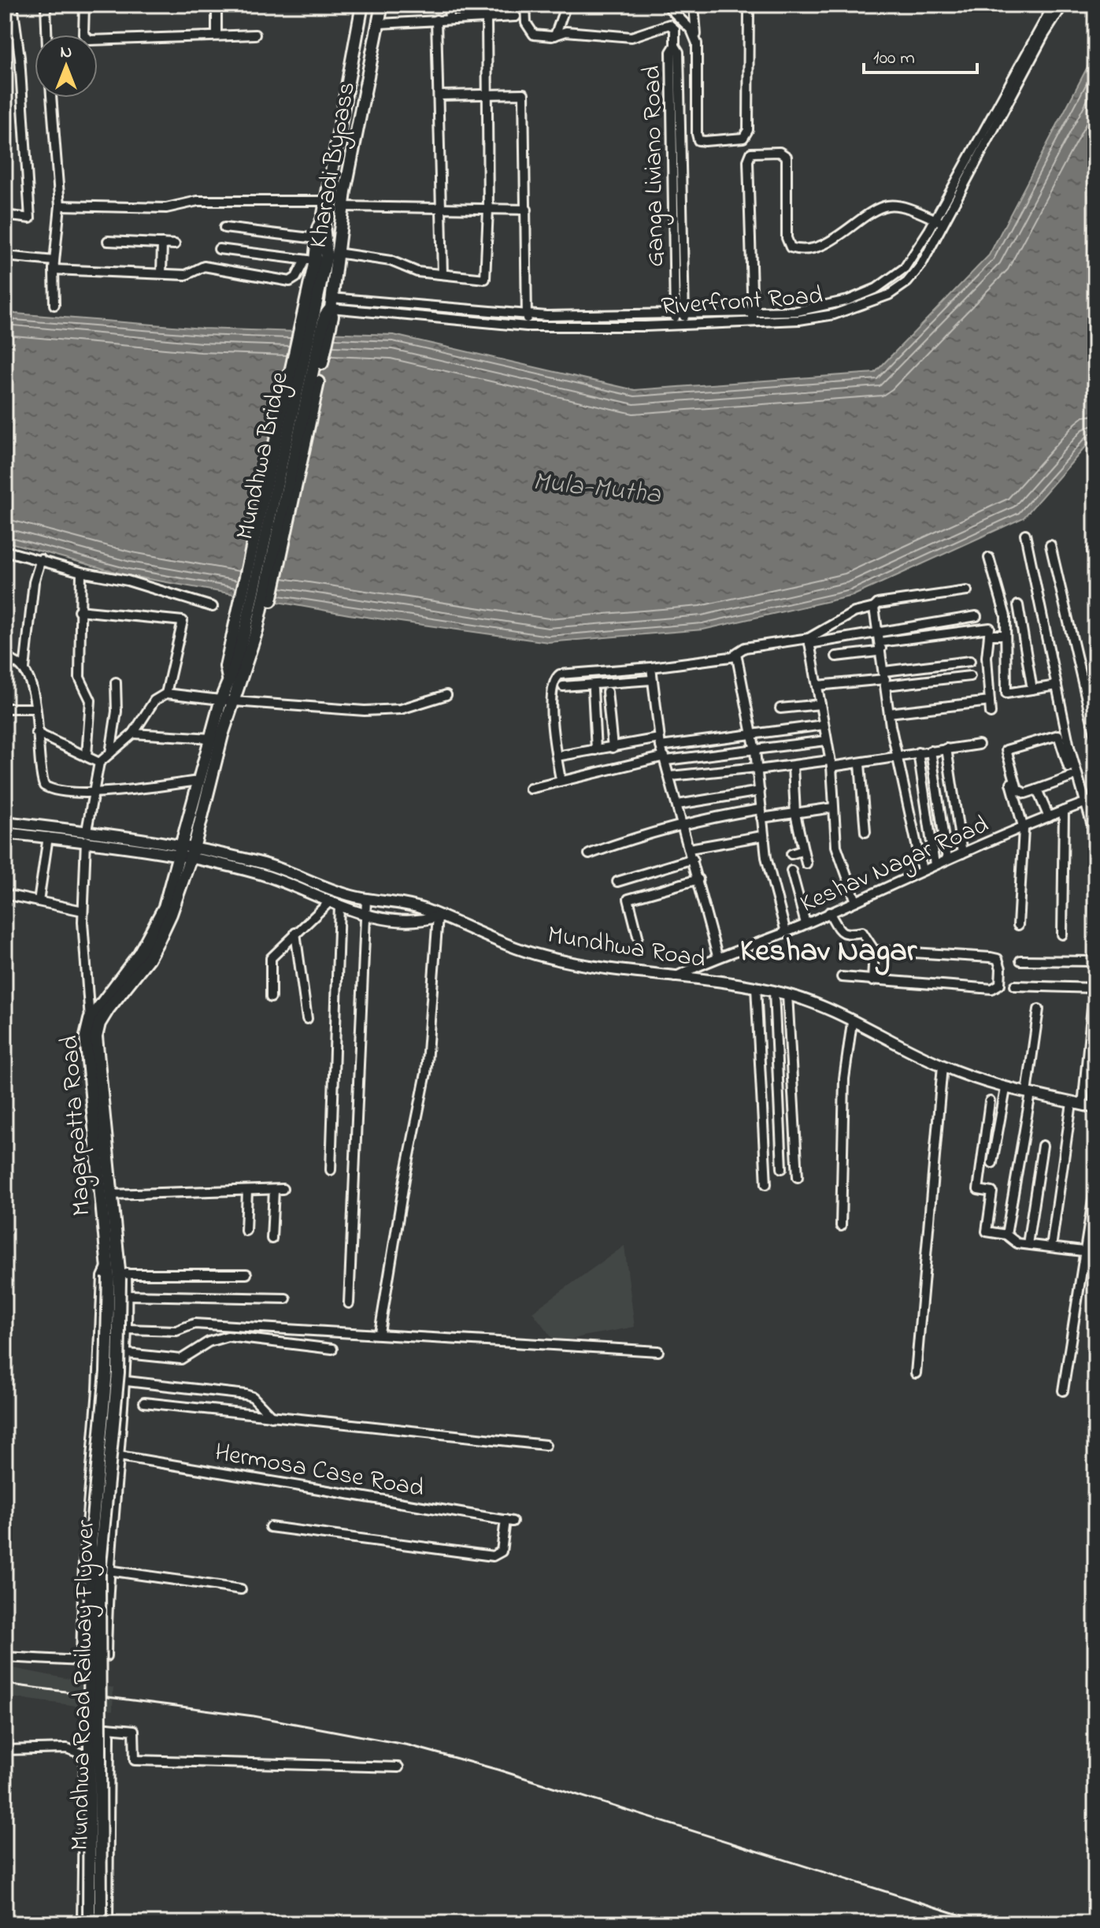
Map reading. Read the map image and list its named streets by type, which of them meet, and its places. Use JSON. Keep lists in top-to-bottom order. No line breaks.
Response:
{"streets":{"highway":["Kharadi Bypass","Mundhwa Bridge","Magarpatta Road","Mundhwa Road Railway Flyover"],"main road":["Mundhwa Road"],"street":["Ganga Liviano Road","Riverfront Road","Keshav Nagar Road","Hermosa Case Road"]},"crossings":[["Kharadi Bypass","Riverfront Road"],["Kharadi Bypass","Mundhwa Bridge"],["Kharadi Bypass","Magarpatta Road"],["Ganga Liviano Road","Riverfront Road"],["Mundhwa Bridge","Magarpatta Road"],["Keshav Nagar Road","Mundhwa Road"],["Mundhwa Road","Magarpatta Road"],["Magarpatta Road","Mundhwa Road Railway Flyover"]],"districts":["Keshav Nagar"],"water":["Mula-Mutha"],"scale_bar":"100 m","north":"top"}
